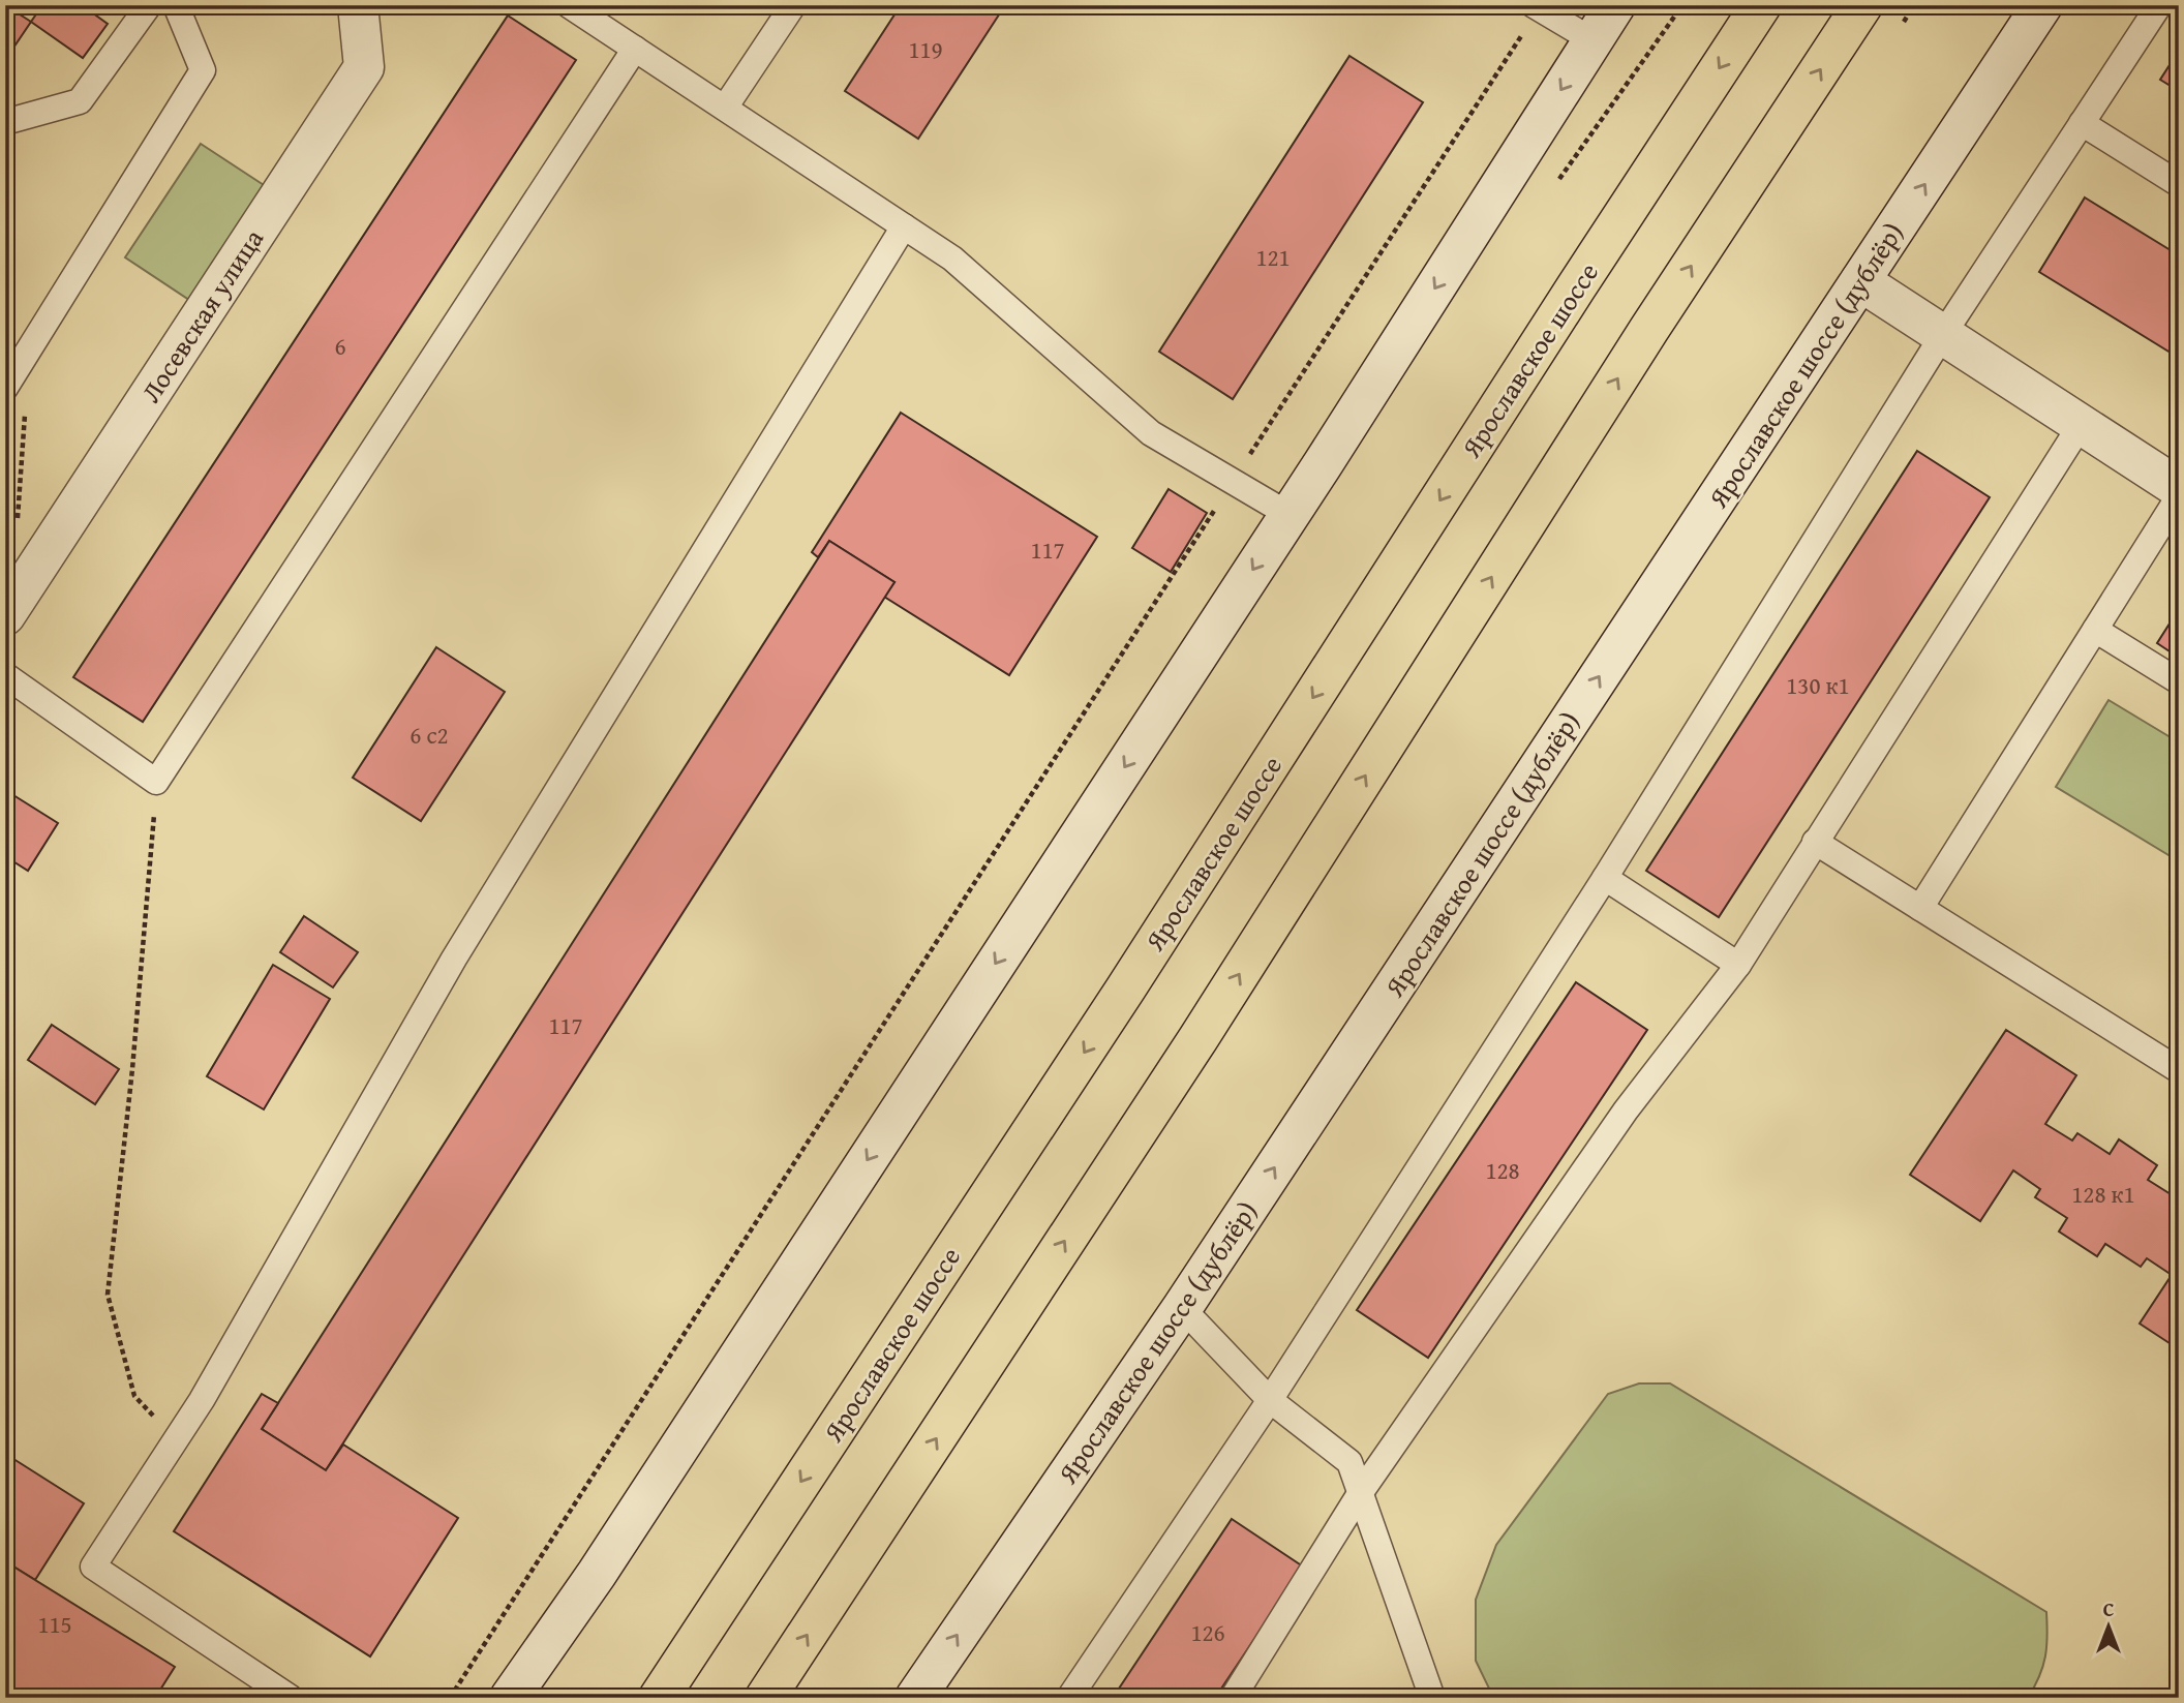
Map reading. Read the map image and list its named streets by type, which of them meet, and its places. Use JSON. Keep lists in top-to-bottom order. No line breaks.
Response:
{"streets":{"main road":["Ярославское шоссе"],"street":["Лосевская улица","Ярославское шоссе (дублёр)"]},"house_numbers":["119","121","6","117","130 к1","6 с2","117","128","128 к1","115","126"],"north":"top"}
